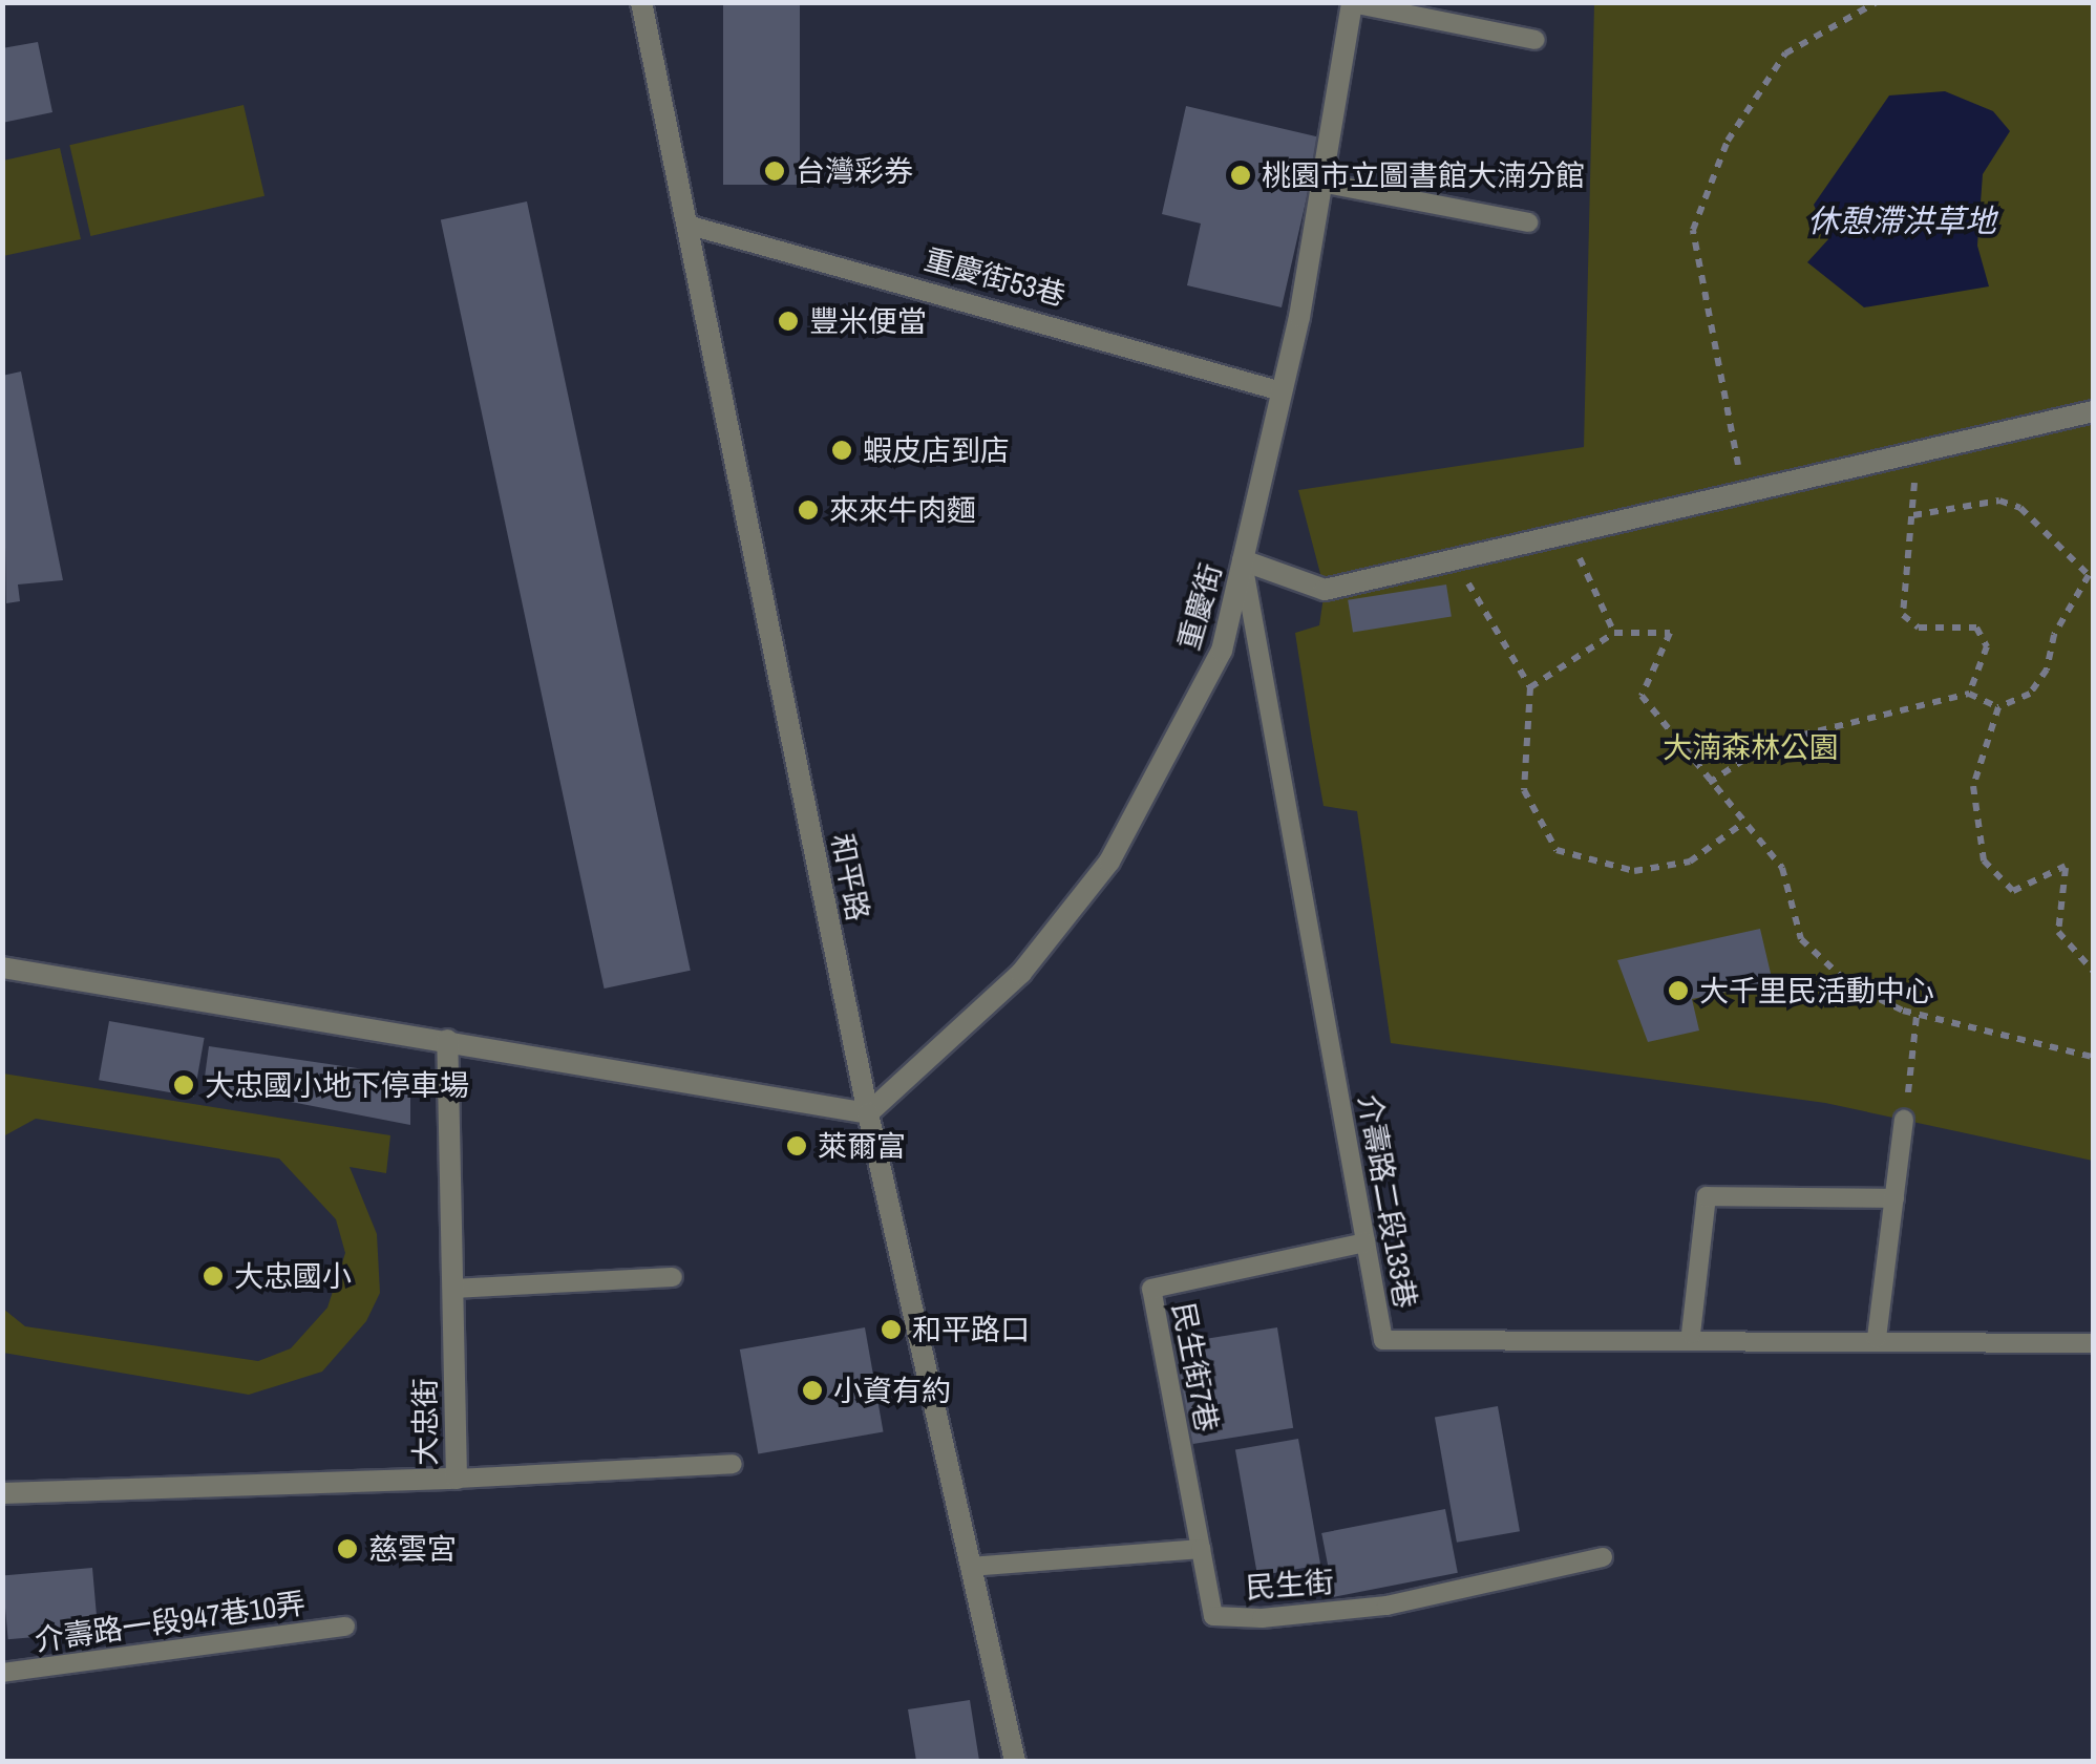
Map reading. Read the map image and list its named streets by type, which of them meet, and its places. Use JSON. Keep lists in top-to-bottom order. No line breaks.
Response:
{"streets":{"street":["重慶街","和平路","大忠街"],"lane":["重慶街53巷","介壽路二段133巷","民生街7巷","民生街","介壽路一段947巷10弄"]},"crossings":[["重慶街53巷","重慶街"],["重慶街53巷","和平路"],["重慶街","和平路"],["重慶街","介壽路二段133巷"],["介壽路二段133巷","民生街7巷"],["民生街7巷","民生街"]],"water":["休憩滯洪草地"],"parks":["大湳森林公園"],"places":["台灣彩券","桃園市立圖書館大湳分館","豐米便當","蝦皮店到店","來來牛肉麵","大千里民活動中心","大忠國小地下停車場","萊爾富","大忠國小","和平路口","小資有約","慈雲宮"]}
